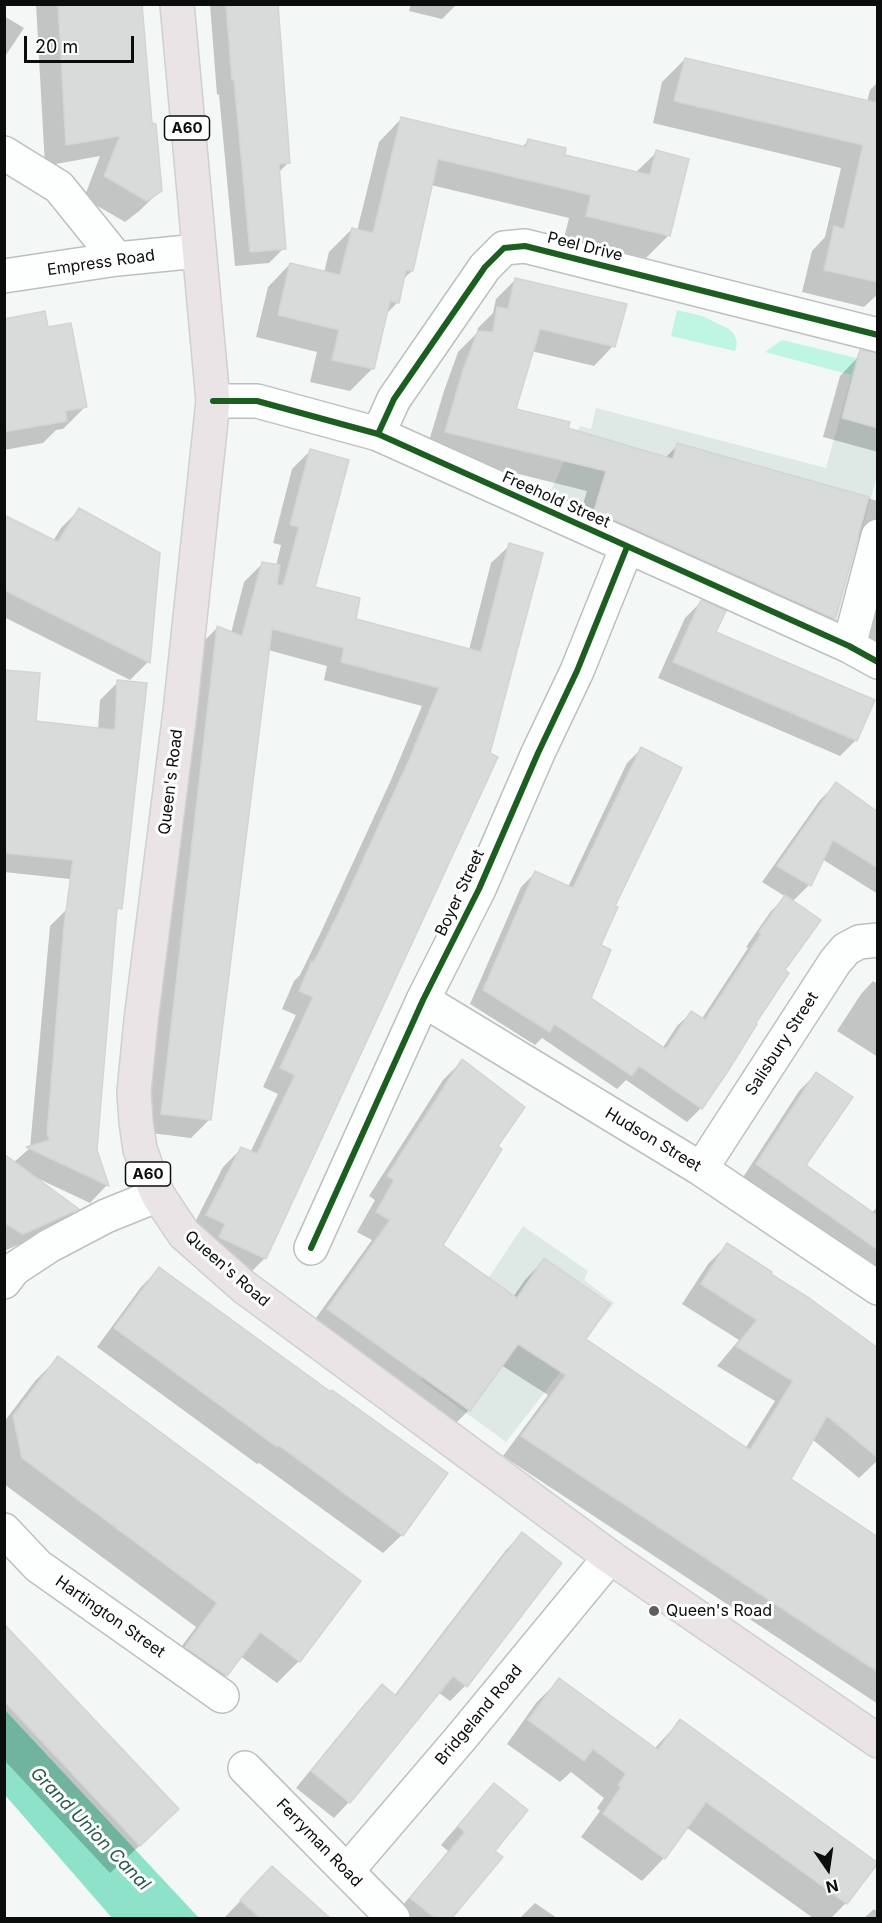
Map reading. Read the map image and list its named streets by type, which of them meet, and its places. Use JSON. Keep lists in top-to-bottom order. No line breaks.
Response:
{"streets":{"main road":["A60","Queen's Road"],"street":["Peel Drive","Empress Road","Freehold Street","Boyer Street","Salisbury Street","Hudson Street","Hartington Street","Bridgeland Road","Ferryman Road"]},"crossings":[["A60","Empress Road"],["A60","Queen's Road"],["Peel Drive","Freehold Street"],["Empress Road","Queen's Road"],["Freehold Street","Queen's Road"],["Freehold Street","Boyer Street"],["Queen's Road","Bridgeland Road"],["Boyer Street","Hudson Street"],["Salisbury Street","Hudson Street"],["Bridgeland Road","Ferryman Road"]],"water":["Grand Union Canal"],"places":["Queen's Road"],"scale_bar":"20 m","north":"bottom"}
